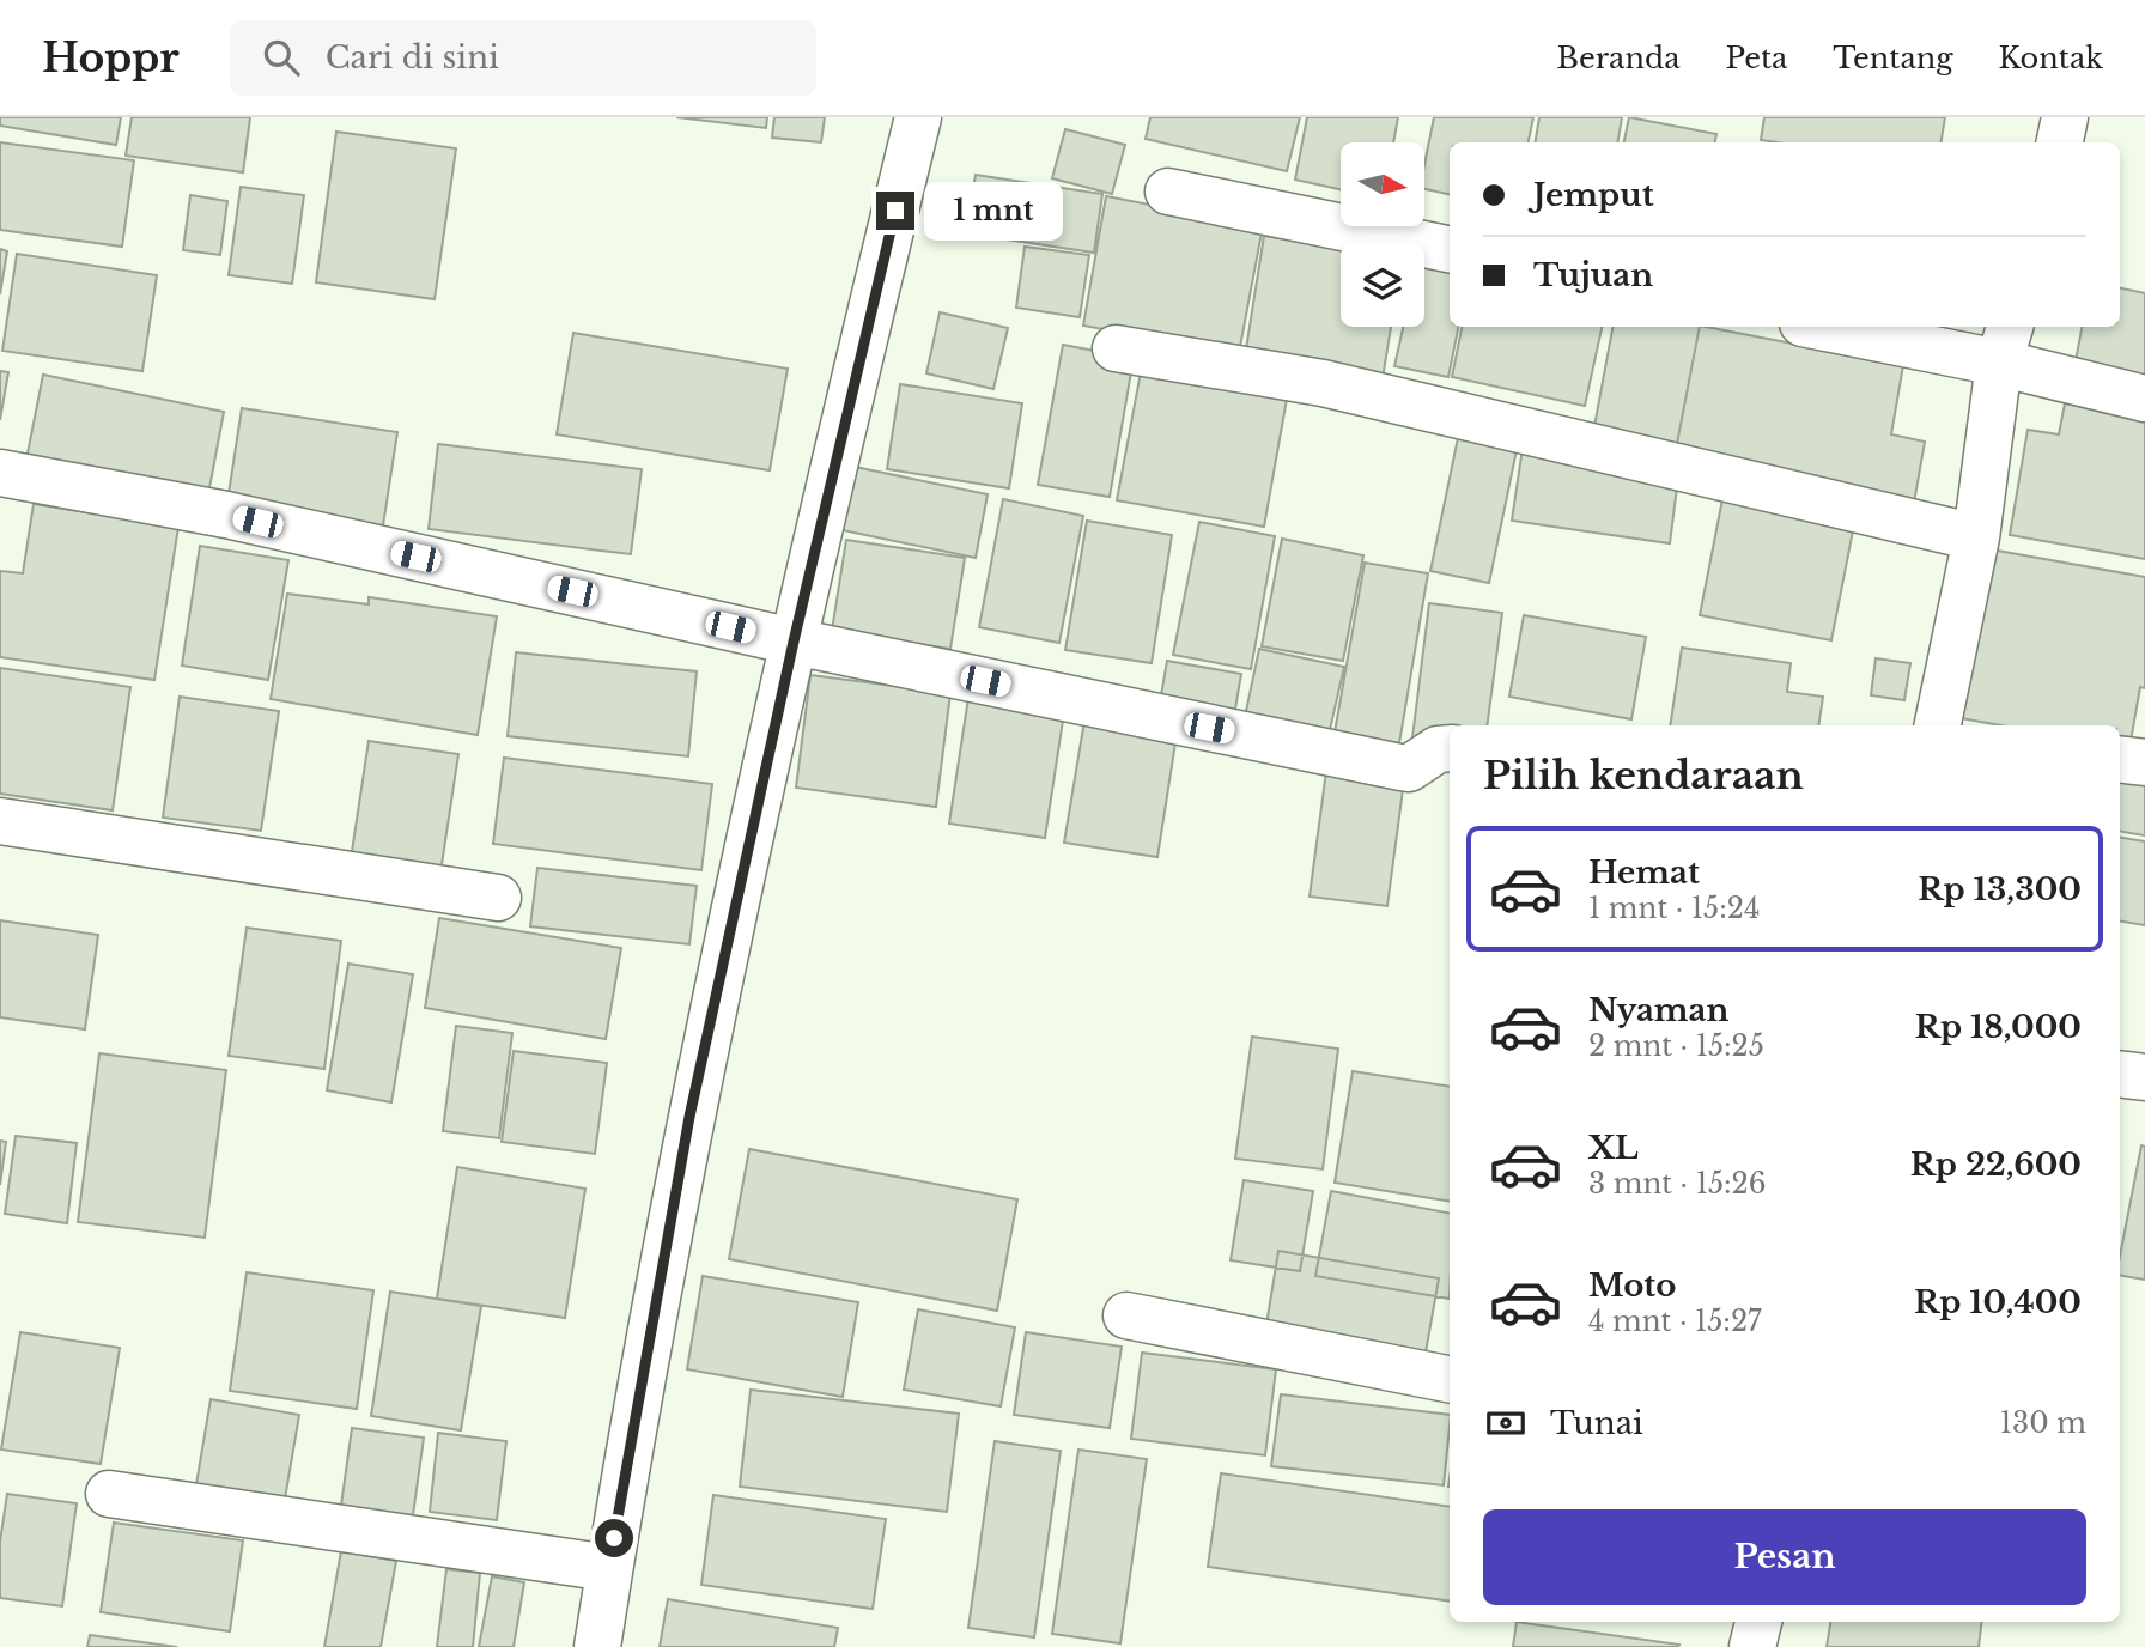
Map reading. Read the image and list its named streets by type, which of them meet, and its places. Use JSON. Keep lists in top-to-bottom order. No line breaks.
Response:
{"north":"right","page":{"header":"Hoppr","search":"Cari di sini","nav":["Beranda","Peta","Tentang","Kontak"],"banner":["Jemput","Tujuan"],"bubble":"1 mnt","heading":"Pilih kendaraan","list":[{"name":"Hemat","note":"1 mnt · 15:24","value":"Rp 13,300"},{"name":"Nyaman","note":"2 mnt · 15:25","value":"Rp 18,000"},{"name":"XL","note":"3 mnt · 15:26","value":"Rp 22,600"},{"name":"Moto","note":"4 mnt · 15:27","value":"Rp 10,400"}],"pay":["Tunai","130 m"],"buttons":"Pesan"}}
